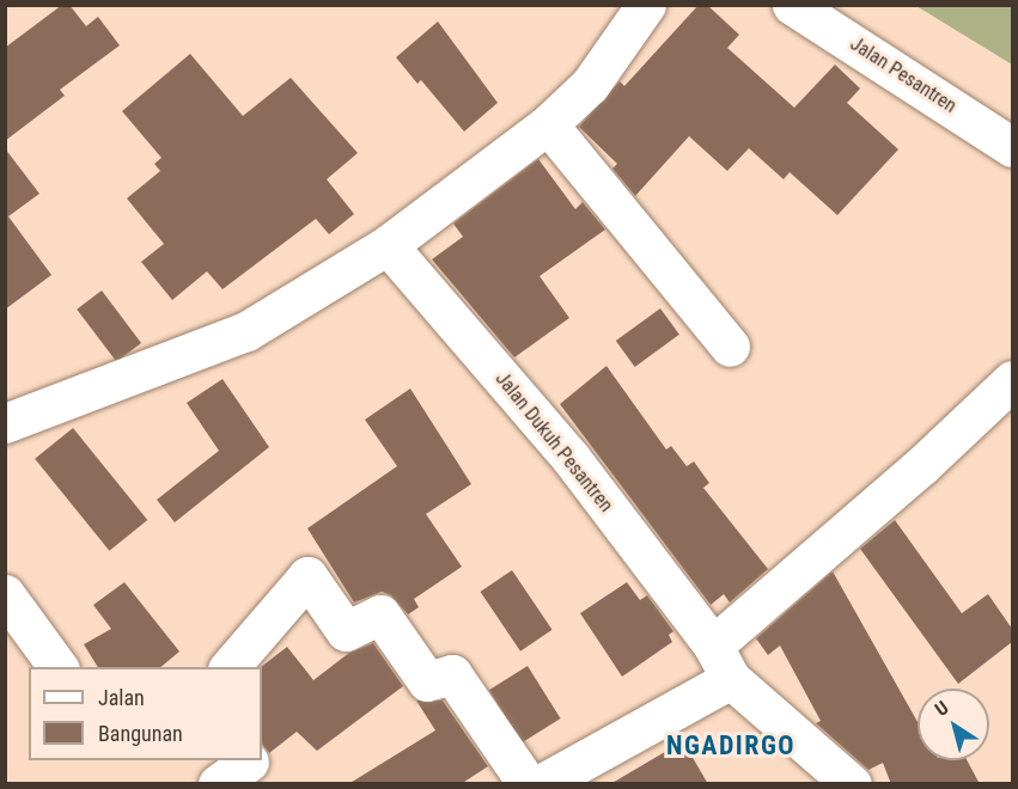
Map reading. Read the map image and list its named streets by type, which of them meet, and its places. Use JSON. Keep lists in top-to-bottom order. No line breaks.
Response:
{"streets":{"street":["Jalan Pesantren","Jalan Dukuh Pesantren"]},"districts":["NGADIRGO"],"legend":["Jalan","Bangunan"],"north":"top left"}
